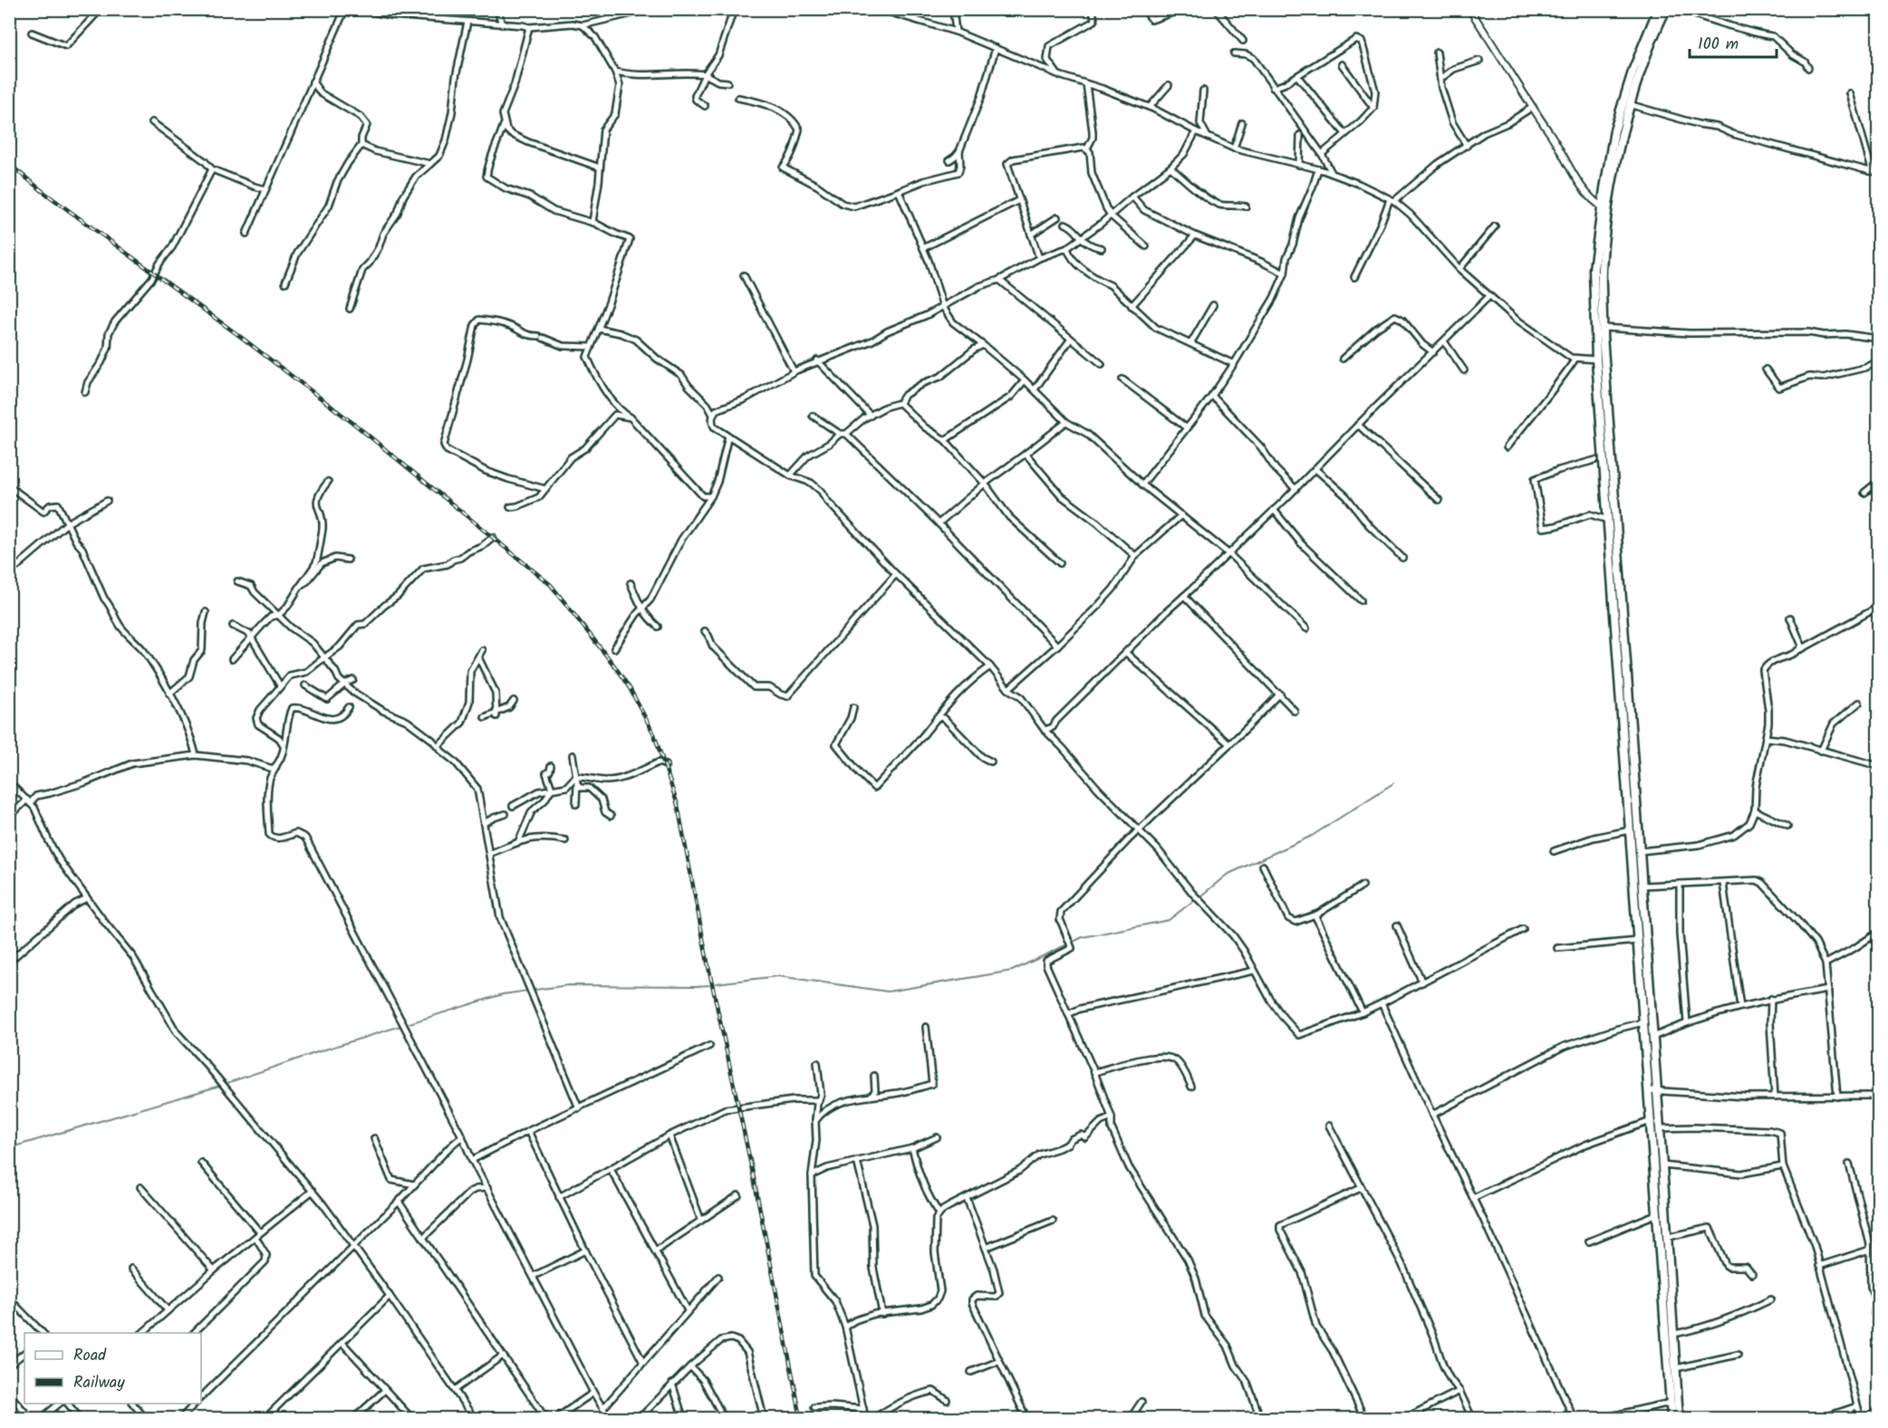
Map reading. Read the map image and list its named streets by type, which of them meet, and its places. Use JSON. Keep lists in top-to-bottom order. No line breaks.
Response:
{"legend":["Road","Railway"],"scale_bar":"100 m"}
